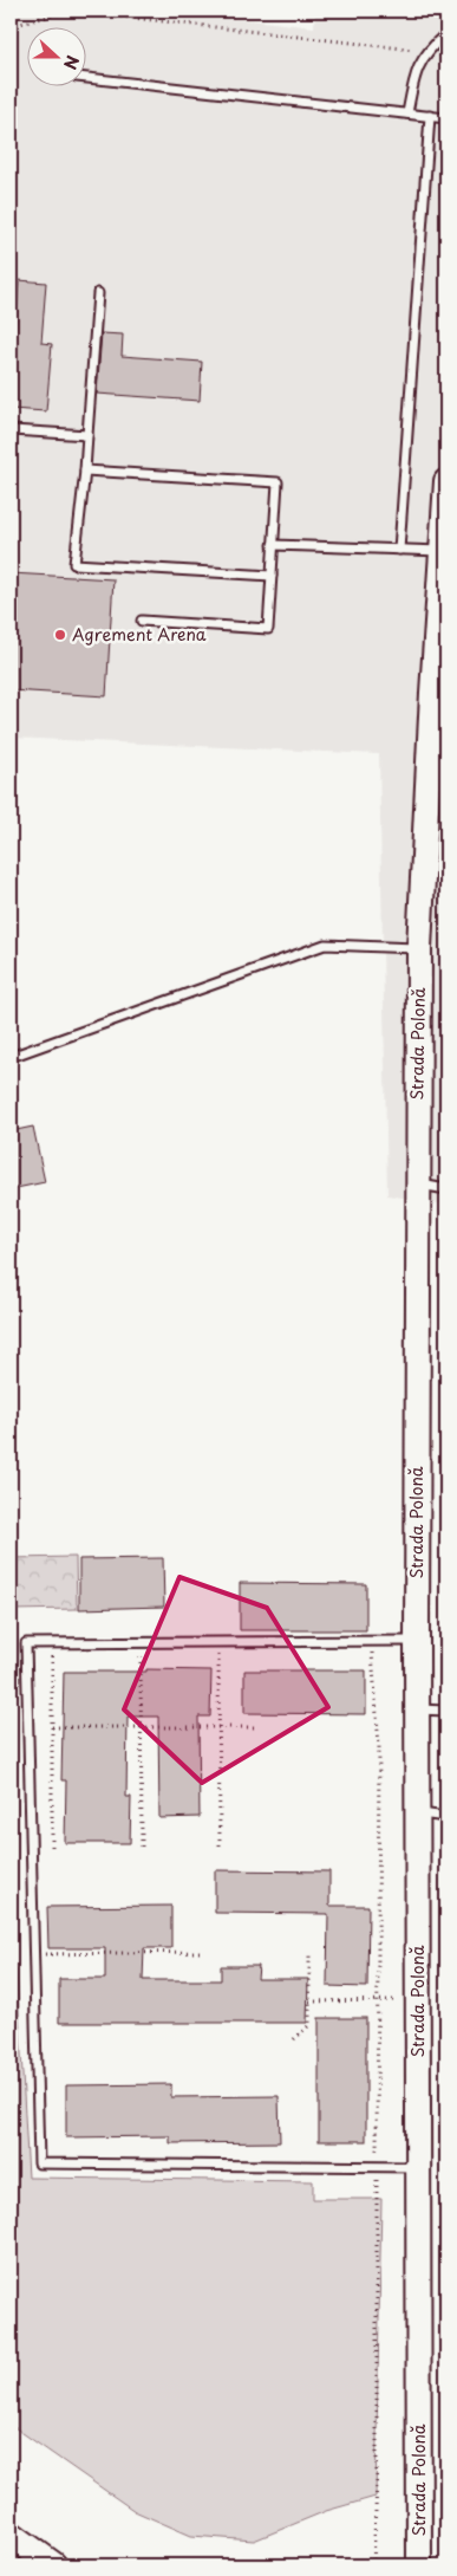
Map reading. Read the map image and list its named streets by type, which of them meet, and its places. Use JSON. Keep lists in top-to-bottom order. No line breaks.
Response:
{"streets":{"main road":["Strada Polonă"]},"places":["Agrement Arena"],"north":"right"}
